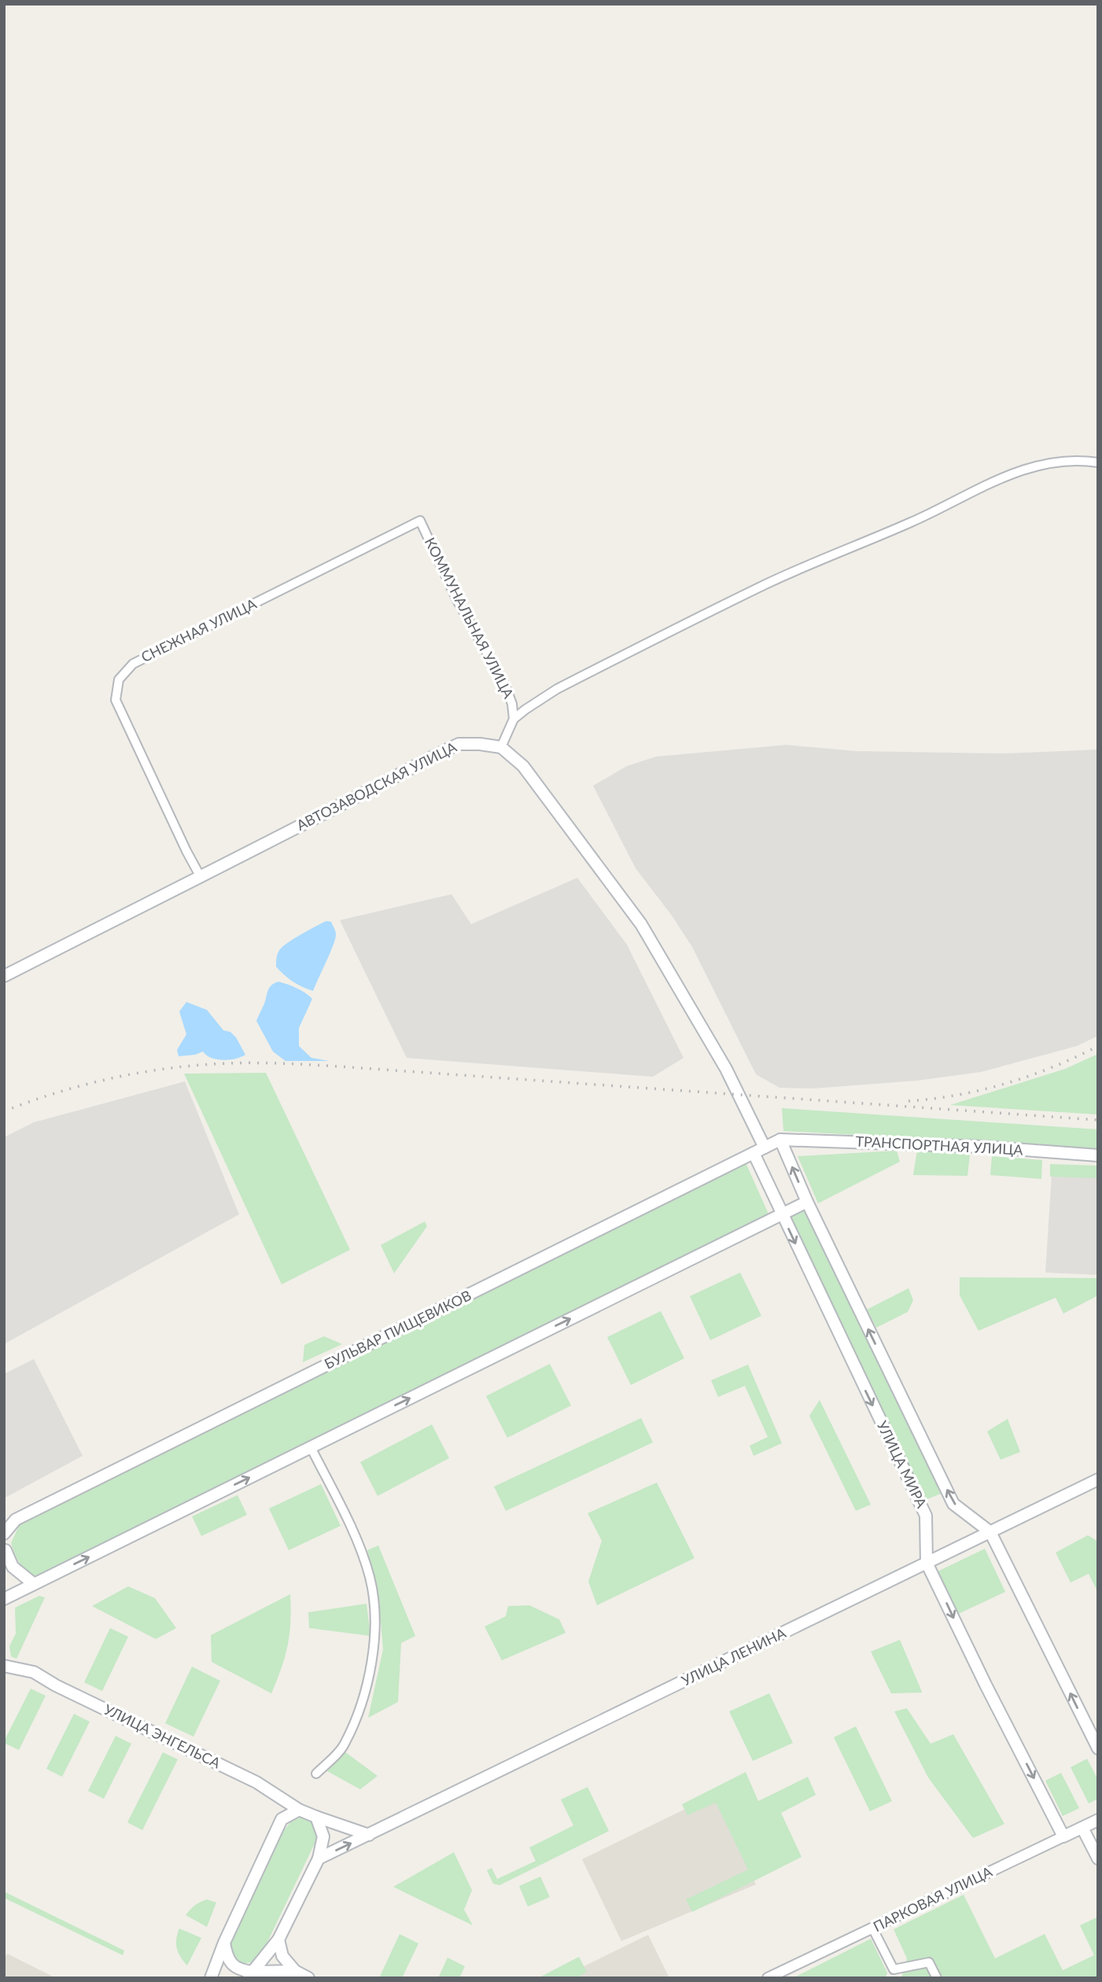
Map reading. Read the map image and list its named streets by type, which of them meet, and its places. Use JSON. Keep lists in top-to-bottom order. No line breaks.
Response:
{"streets":{"main road":["АВТОЗАВОДСКАЯ УЛИЦА","ТРАНСПОРТНАЯ УЛИЦА","БУЛЬВАР ПИЩЕВИКОВ","УЛИЦА МИРА","УЛИЦА ЛЕНИНА","УЛИЦА ЭНГЕЛЬСА","ПАРКОВАЯ УЛИЦА"],"street":["КОММУНАЛЬНАЯ УЛИЦА","СНЕЖНАЯ УЛИЦА"]},"crossings":[["КОММУНАЛЬНАЯ УЛИЦА","СНЕЖНАЯ УЛИЦА"],["СНЕЖНАЯ УЛИЦА","АВТОЗАВОДСКАЯ УЛИЦА"],["ТРАНСПОРТНАЯ УЛИЦА","БУЛЬВАР ПИЩЕВИКОВ"],["БУЛЬВАР ПИЩЕВИКОВ","УЛИЦА МИРА"],["УЛИЦА МИРА","УЛИЦА ЛЕНИНА"],["УЛИЦА МИРА","ПАРКОВАЯ УЛИЦА"]]}
